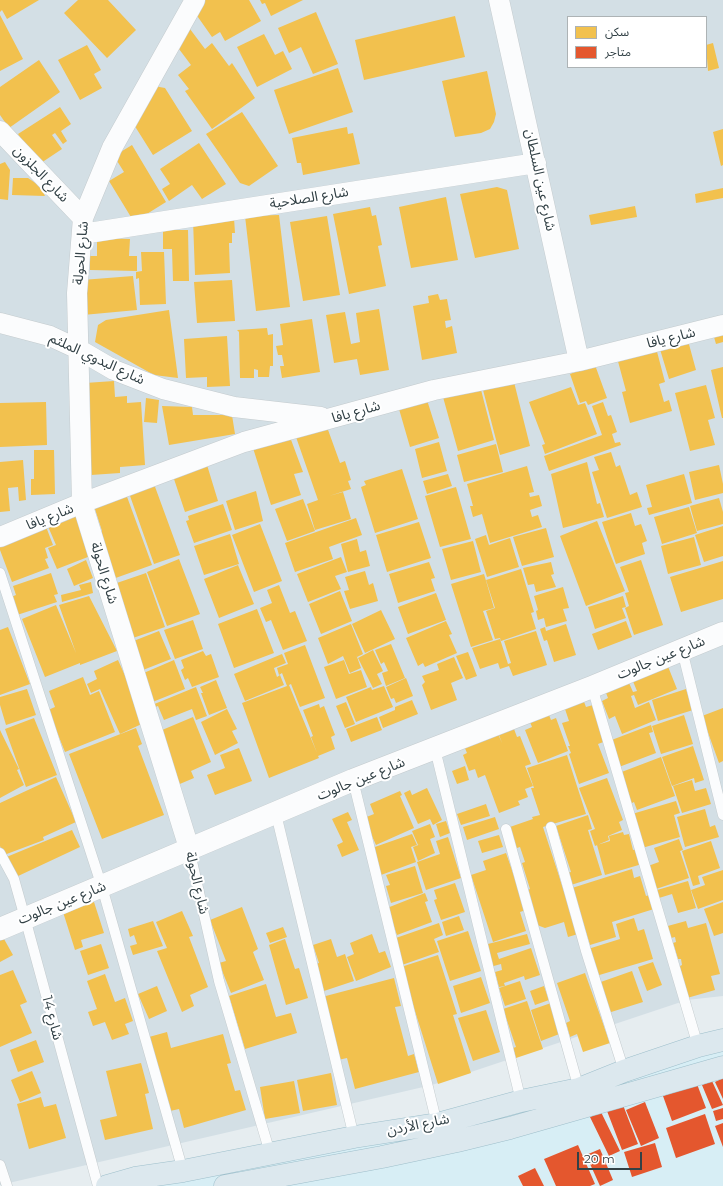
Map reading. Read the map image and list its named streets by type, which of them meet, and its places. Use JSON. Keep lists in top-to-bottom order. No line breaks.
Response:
{"streets":{"highway":["شارع الأردن"],"street":["شارع الجلزون","شارع عين السلطان","شارع الصلاحية","شارع الحولة","شارع يافا","شارع البدوي الملثم","شارع عين جالوت"],"lane":["شارع 14"]},"crossings":[["شارع الجلزون","شارع الصلاحية"],["شارع الجلزون","شارع الحولة"],["شارع عين السلطان","شارع الصلاحية"],["شارع عين السلطان","شارع يافا"],["شارع الصلاحية","شارع الحولة"],["شارع الحولة","شارع يافا"],["شارع الحولة","شارع البدوي الملثم"],["شارع الحولة","شارع عين جالوت"],["شارع الحولة","شارع الأردن"],["شارع يافا","شارع البدوي الملثم"],["شارع عين جالوت","شارع 14"]],"legend":["سكن","متاجر"],"scale_bar":"20 m"}
